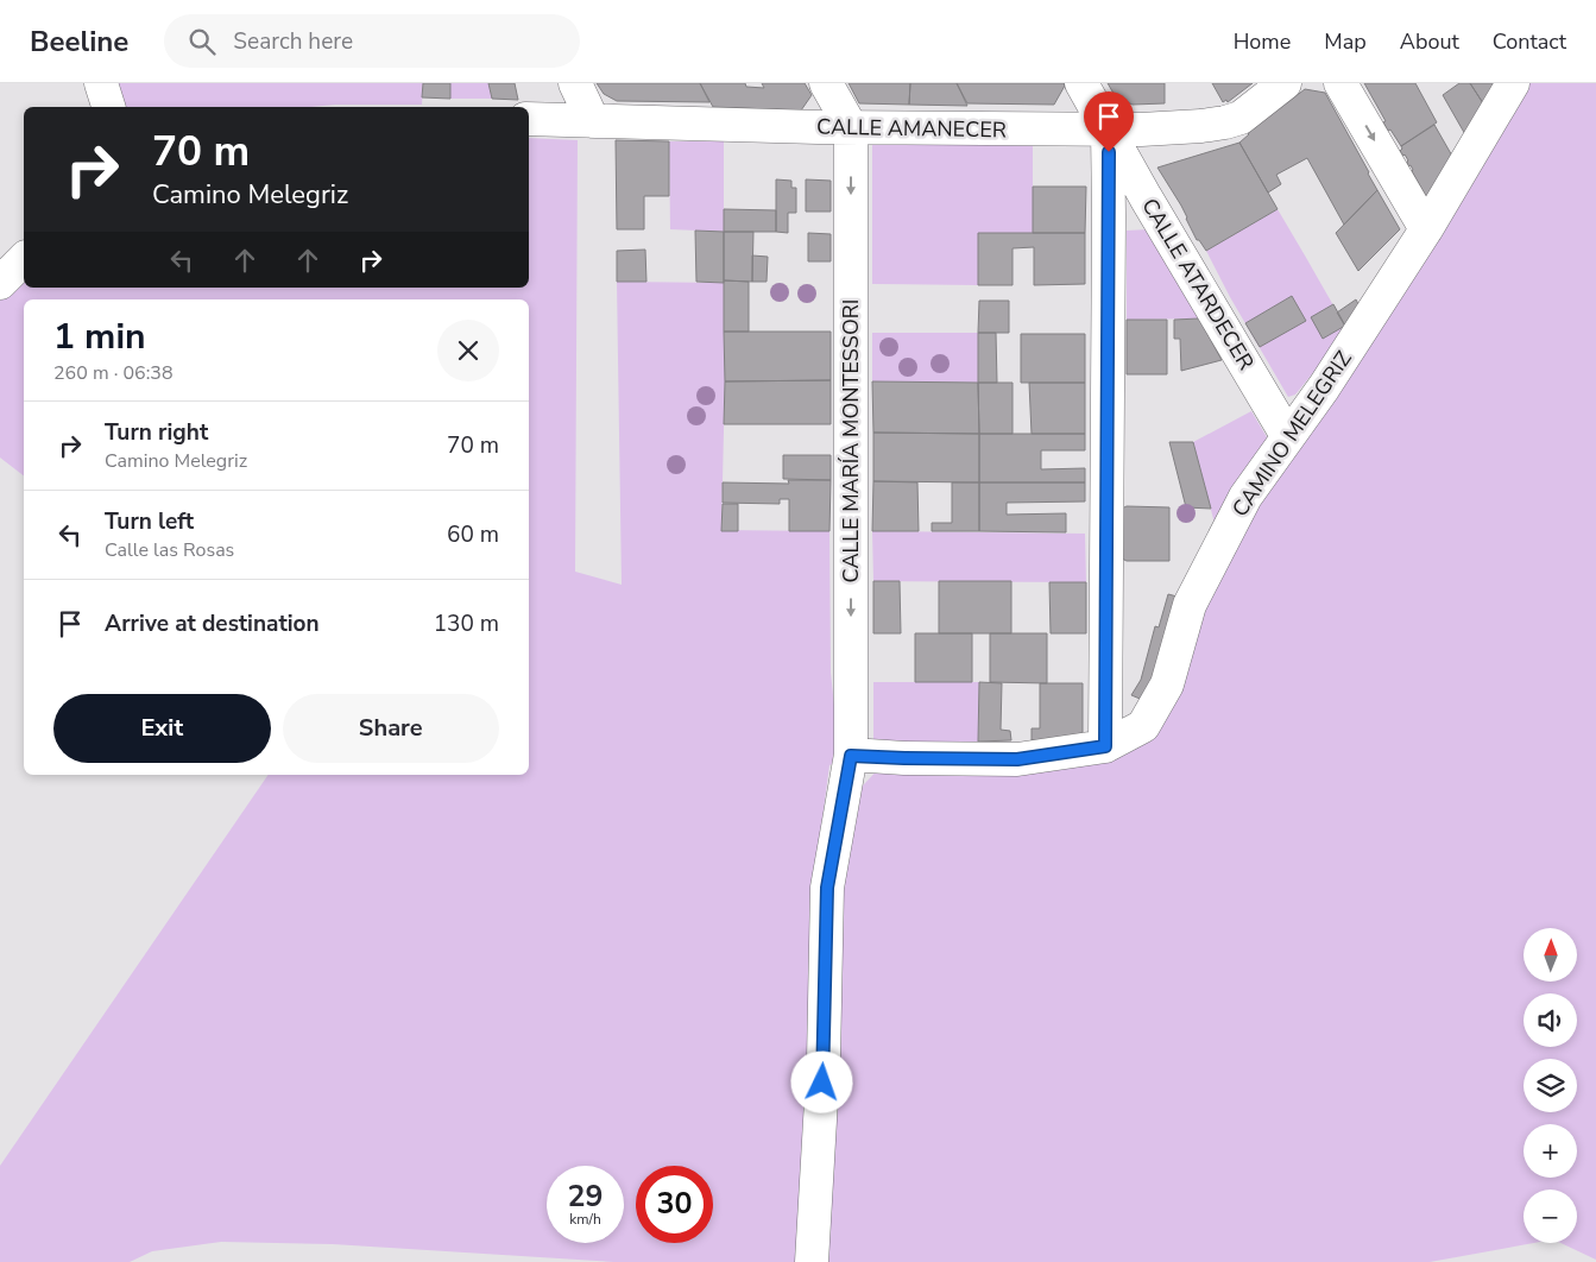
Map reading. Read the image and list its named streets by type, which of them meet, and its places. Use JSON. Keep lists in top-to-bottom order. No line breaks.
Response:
{"streets":{"street":["CALLE AMANECER","CALLE ATARDECER","CAMINO MELEGRIZ","CALLE MARÍA MONTESSORI"]},"crossings":[["CALLE AMANECER","CALLE ATARDECER"],["CALLE AMANECER","CALLE MARÍA MONTESSORI"],["CALLE ATARDECER","CAMINO MELEGRIZ"],["CAMINO MELEGRIZ","CALLE MARÍA MONTESSORI"]],"north":"top","page":{"header":"Beeline","search":"Search here","nav":["Home","Map","About","Contact"],"turn":["70 m","Camino Melegriz"],"heading":["1 min","260 m · 06:38"],"list":[{"name":"Turn right","note":"Camino Melegriz","value":"70 m"},{"name":"Turn left","note":"Calle las Rosas","value":"60 m"},{"name":"Arrive at destination","value":"130 m"}],"buttons":["Exit","Share"],"map_buttons":["+","−"],"speed":"29 km/h","limit":"30"}}
